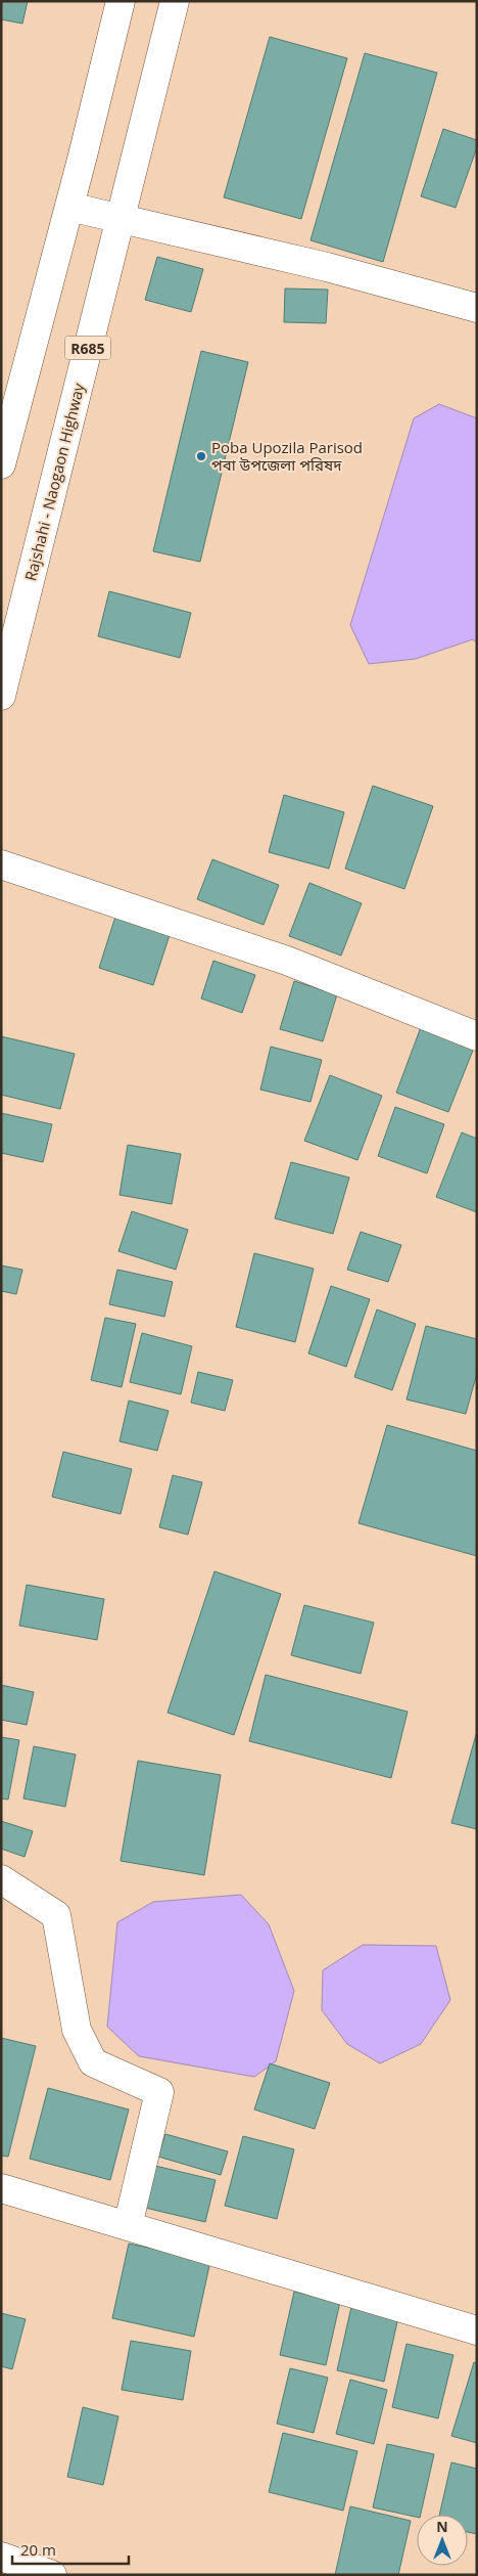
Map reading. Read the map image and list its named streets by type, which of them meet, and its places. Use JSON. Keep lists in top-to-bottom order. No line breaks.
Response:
{"streets":{"street":["R685","Rajshahi - Naogaon Highway"]},"places":["Poba Upozila Parisod পবা উপজেলা পরিষদ"],"scale_bar":"20 m","north":"top"}
